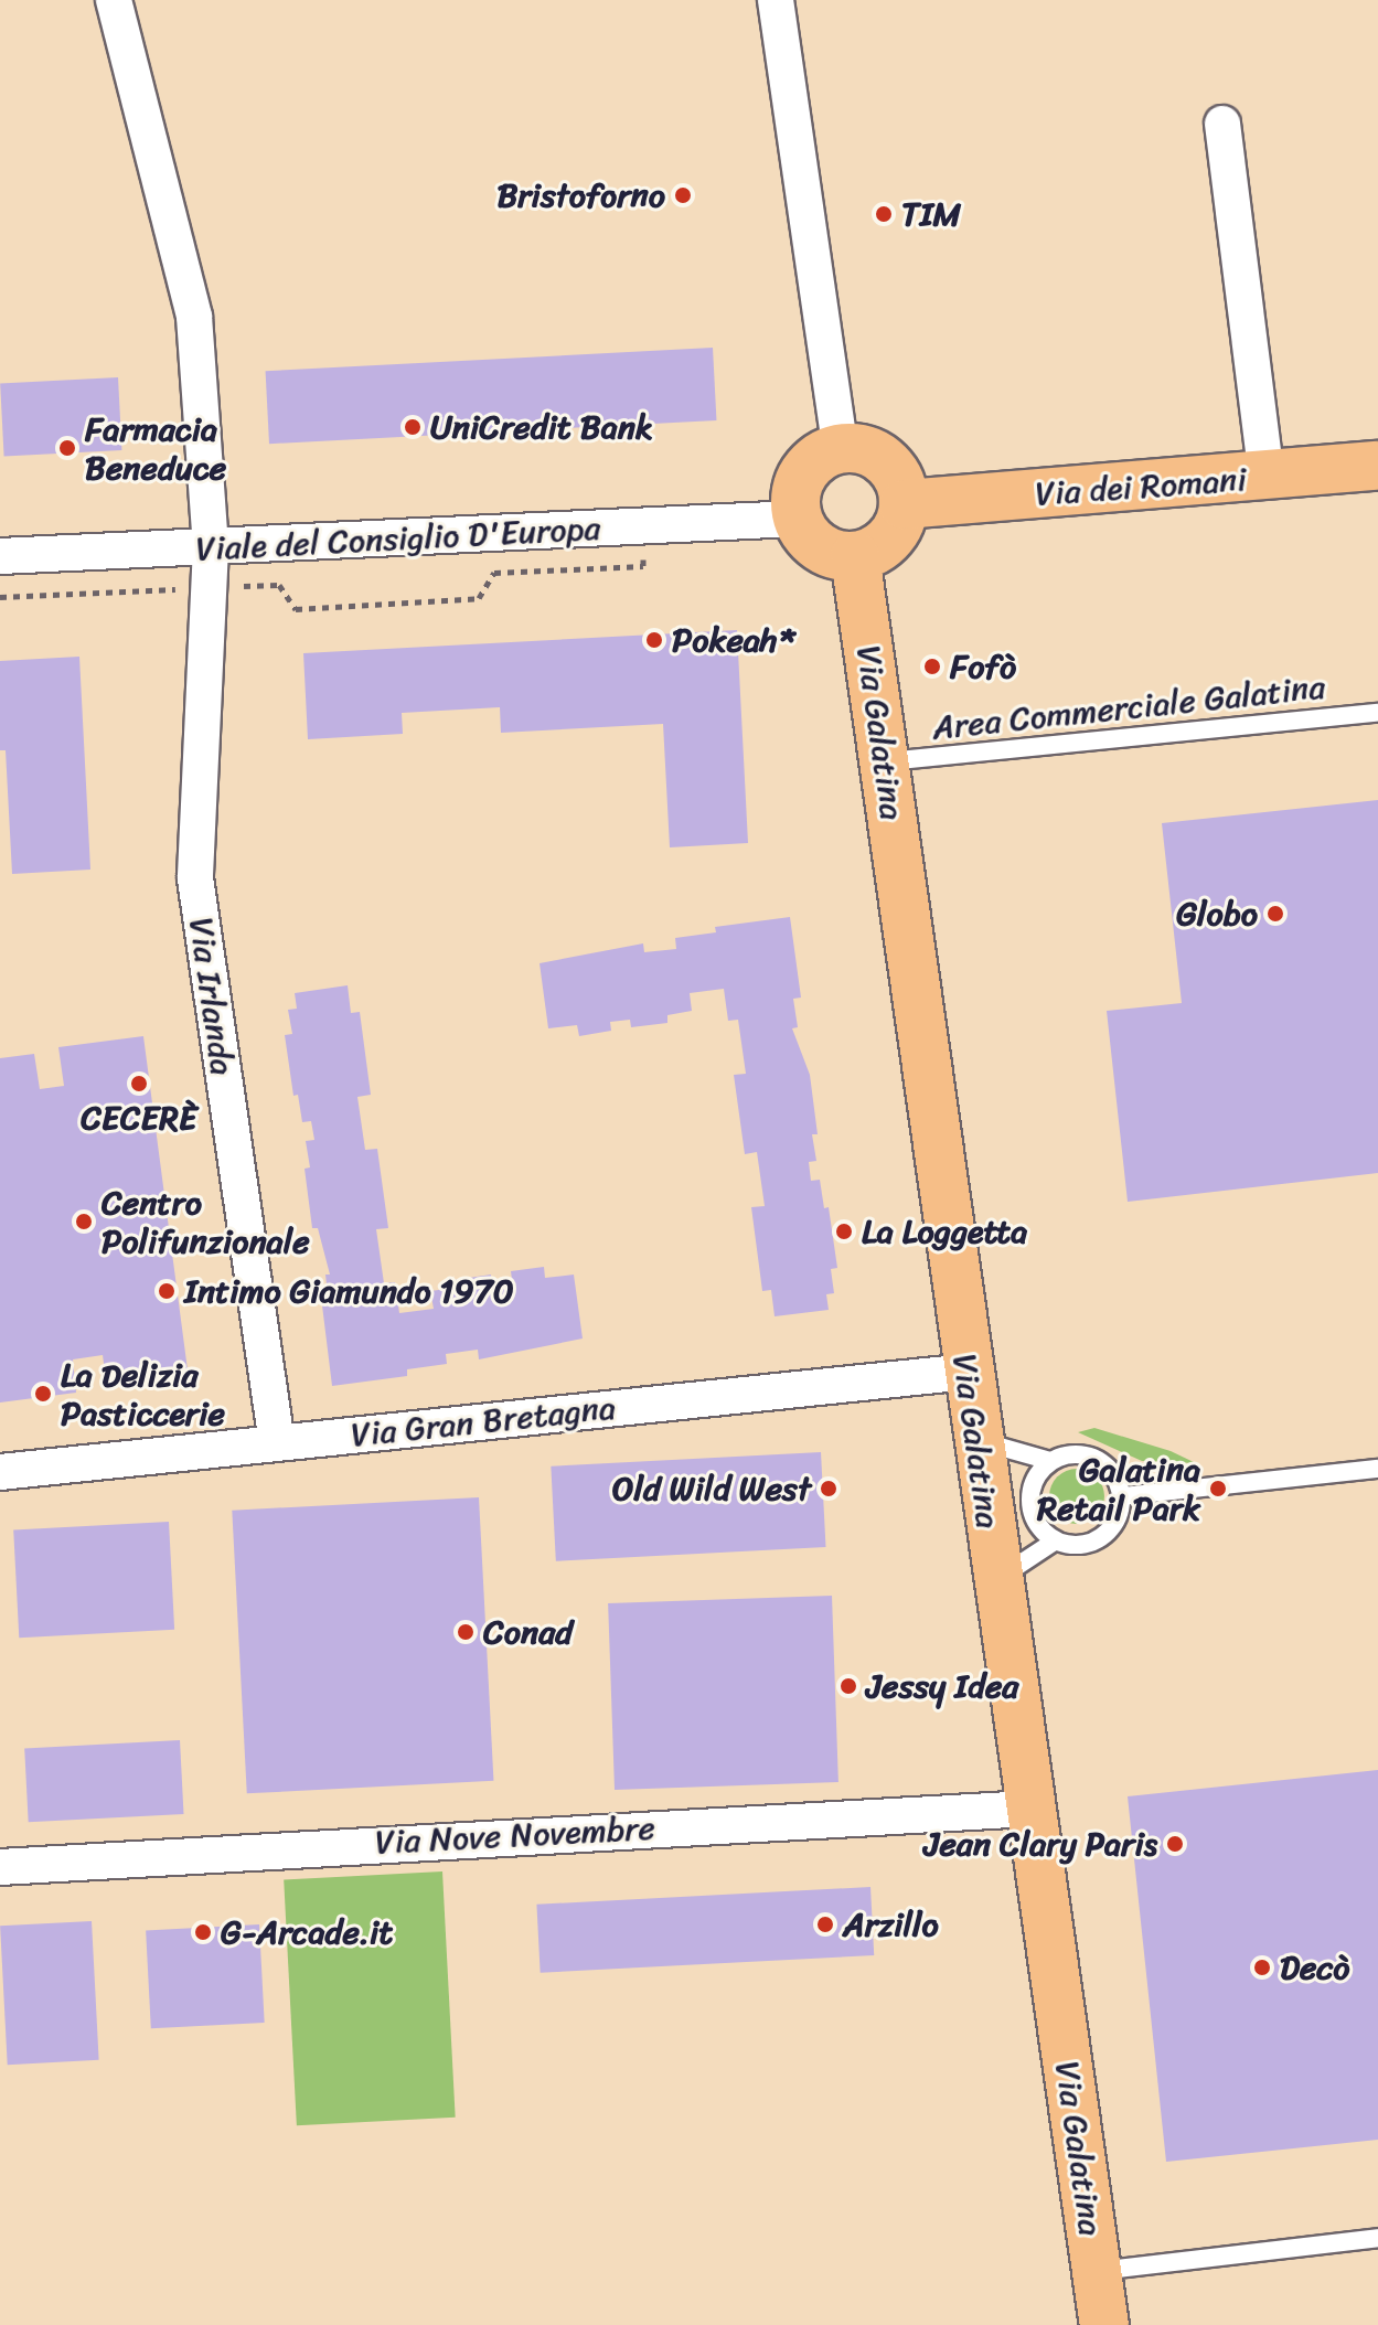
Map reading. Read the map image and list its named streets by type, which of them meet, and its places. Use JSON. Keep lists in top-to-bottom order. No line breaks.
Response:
{"streets":{"main road":["Via dei Romani","Via Galatina"],"street":["Viale del Consiglio D'Europa","Via Irlanda","Via Gran Bretagna","Via Nove Novembre"],"lane":["Area Commerciale Galatina"]},"crossings":[["Via dei Romani","Viale del Consiglio D'Europa"],["Via dei Romani","Via Galatina"],["Viale del Consiglio D'Europa","Via Galatina"],["Viale del Consiglio D'Europa","Via Irlanda"],["Area Commerciale Galatina","Via Galatina"],["Via Galatina","Via Gran Bretagna"],["Via Galatina","Via Nove Novembre"],["Via Irlanda","Via Gran Bretagna"]],"places":["Bristoforno","TIM","UniCredit Bank","Farmacia Beneduce","Pokeah*","Fofò","Globo","CECERÈ","Centro Polifunzionale","La Loggetta","Intimo Giamundo 1970","La Delizia Pasticcerie","Old Wild West","Galatina Retail Park","Conad","Jessy Idea","Jean Clary Paris","Arzillo","G-Arcade.it","Decò"]}
